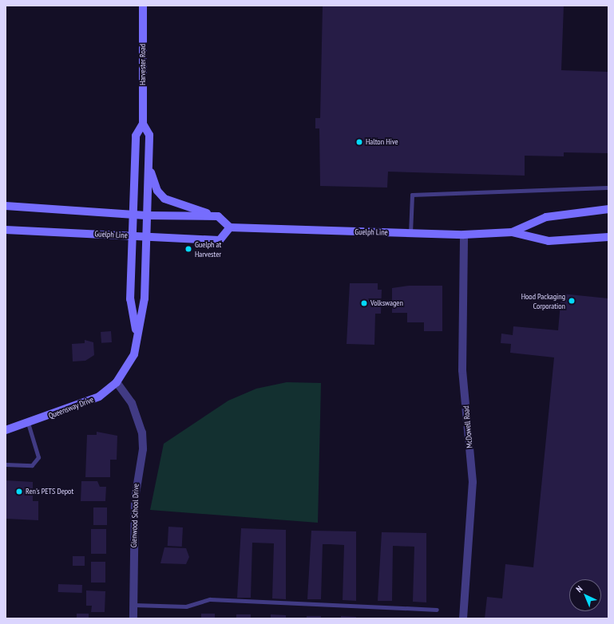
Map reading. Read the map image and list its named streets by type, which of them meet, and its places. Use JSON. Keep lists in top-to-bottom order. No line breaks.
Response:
{"streets":{"main road":["Harvester Road","Guelph Line","Queensway Drive"],"street":["McDowell Road","Glenwood School Drive"]},"crossings":[["Harvester Road","Guelph Line"],["Harvester Road","Queensway Drive"],["Guelph Line","Queensway Drive"],["Guelph Line","McDowell Road"],["Queensway Drive","Glenwood School Drive"]],"places":["Halton Hive","Guelph at Harvester","Hood Packaging Corporation","Volkswagen","Ren's PETS Depot"],"north":"top left"}
